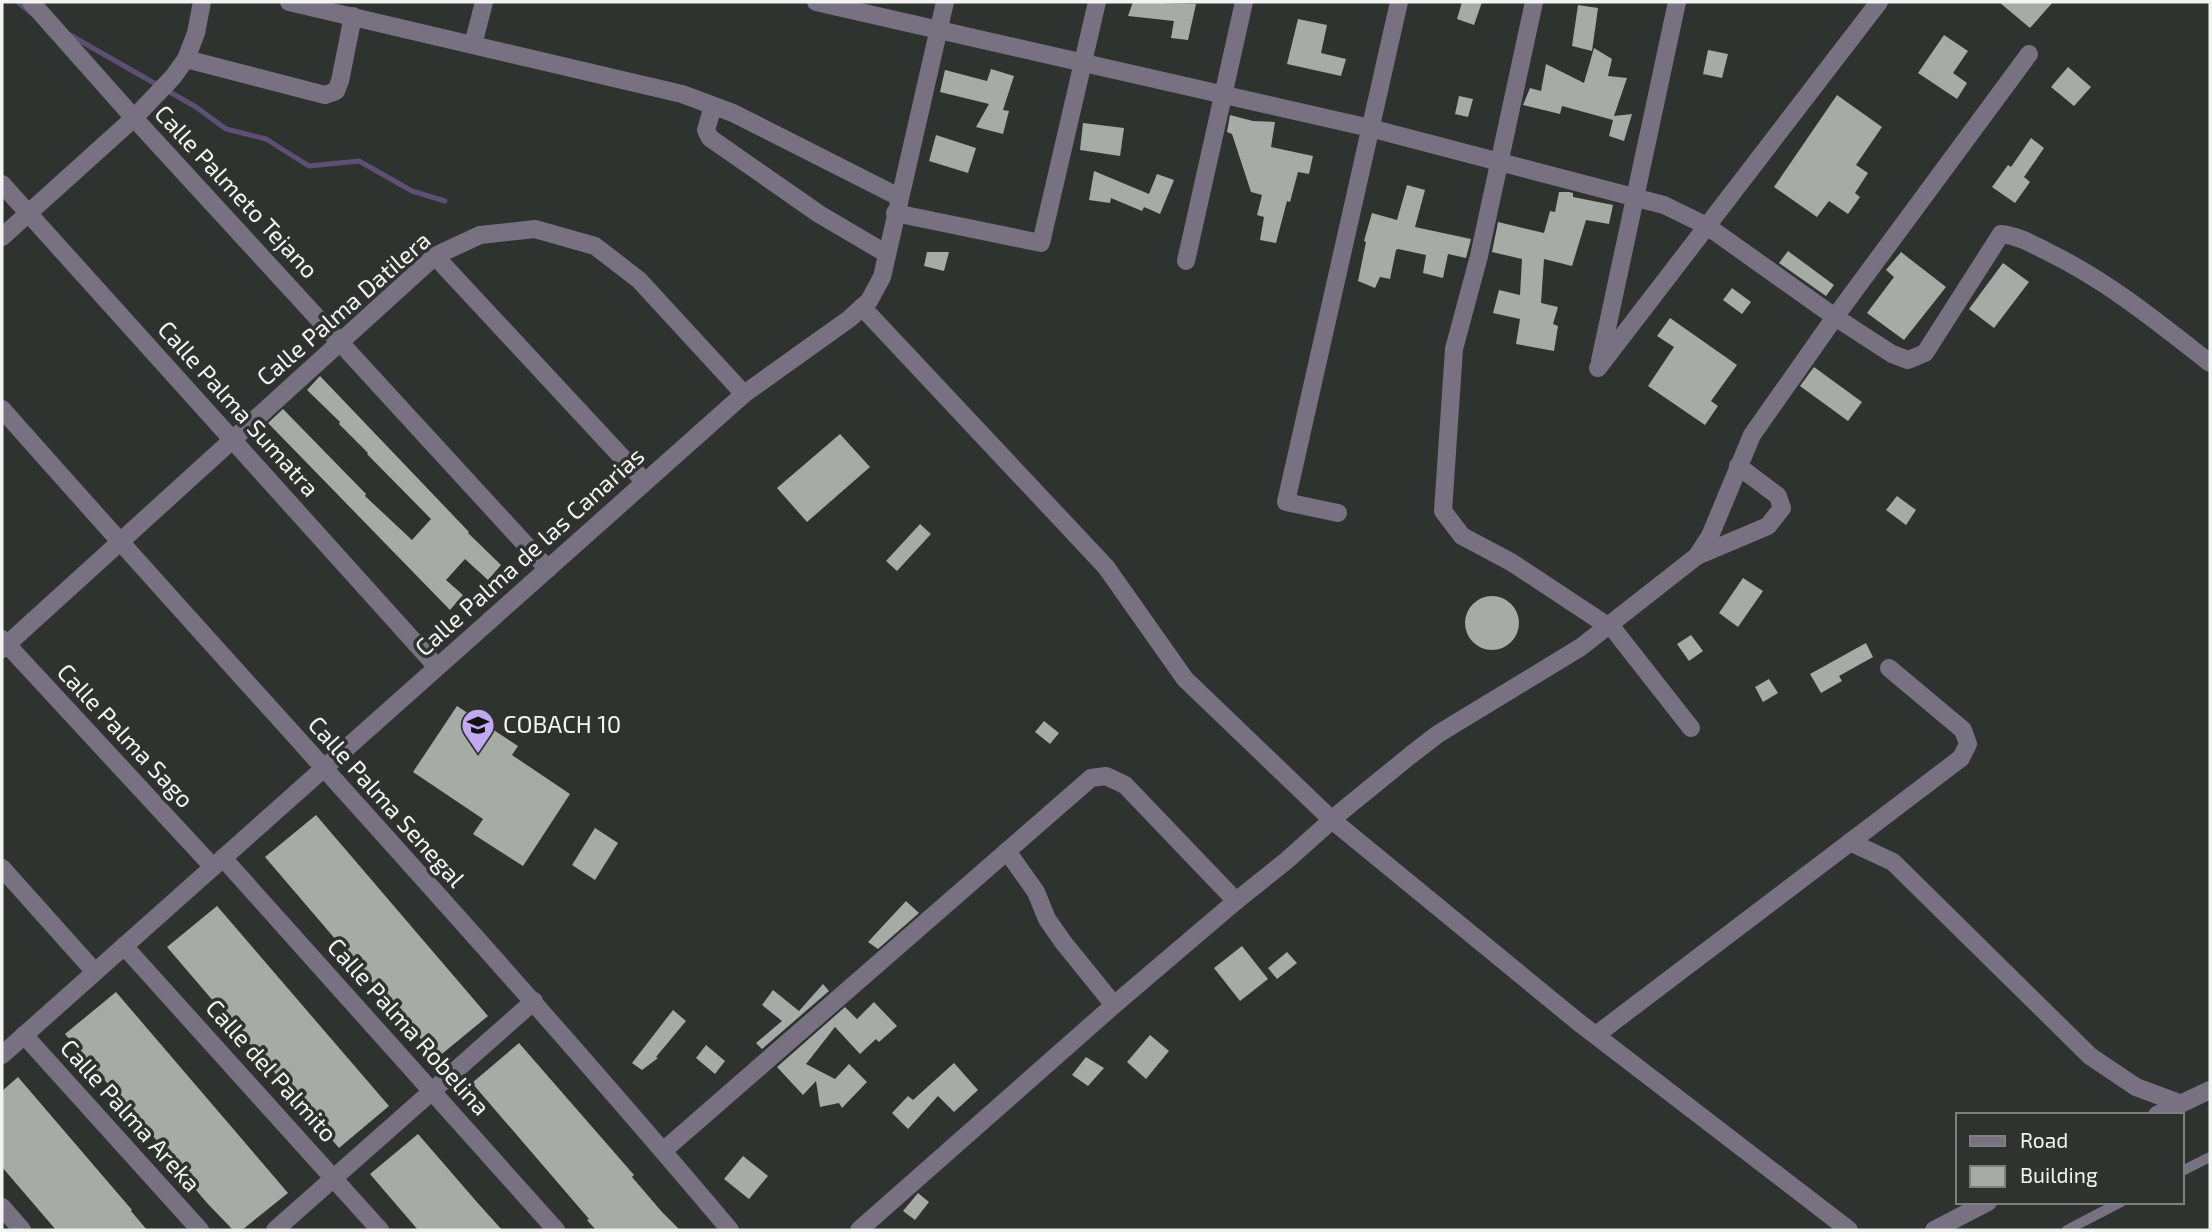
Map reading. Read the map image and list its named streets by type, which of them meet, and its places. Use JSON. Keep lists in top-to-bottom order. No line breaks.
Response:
{"streets":{"street":["Calle Palmeto Tejano","Calle Palma Datilera","Calle Palma Sumatra","Calle Palma de las Canarias","Calle Palma Sago","Calle Palma Senegal","Calle Palma Robelina","Calle del Palmito","Calle Palma Areka"]},"crossings":[["Calle Palmeto Tejano","Calle Palma Datilera"],["Calle Palmeto Tejano","Calle Palma de las Canarias"],["Calle Palma Datilera","Calle Palma Sumatra"],["Calle Palma Datilera","Calle Palma de las Canarias"],["Calle Palma Datilera","Calle Palma Sago"],["Calle Palma Datilera","Calle Palma Senegal"],["Calle Palma Sumatra","Calle Palma de las Canarias"],["Calle Palma de las Canarias","Calle Palma Sago"],["Calle Palma de las Canarias","Calle Palma Senegal"],["Calle Palma de las Canarias","Calle Palma Robelina"],["Calle Palma de las Canarias","Calle del Palmito"],["Calle Palma de las Canarias","Calle Palma Areka"],["Calle Palma Sago","Calle Palma Robelina"]],"places":{"school or university":["COBACH 10"]},"legend":["Road","Building"]}
